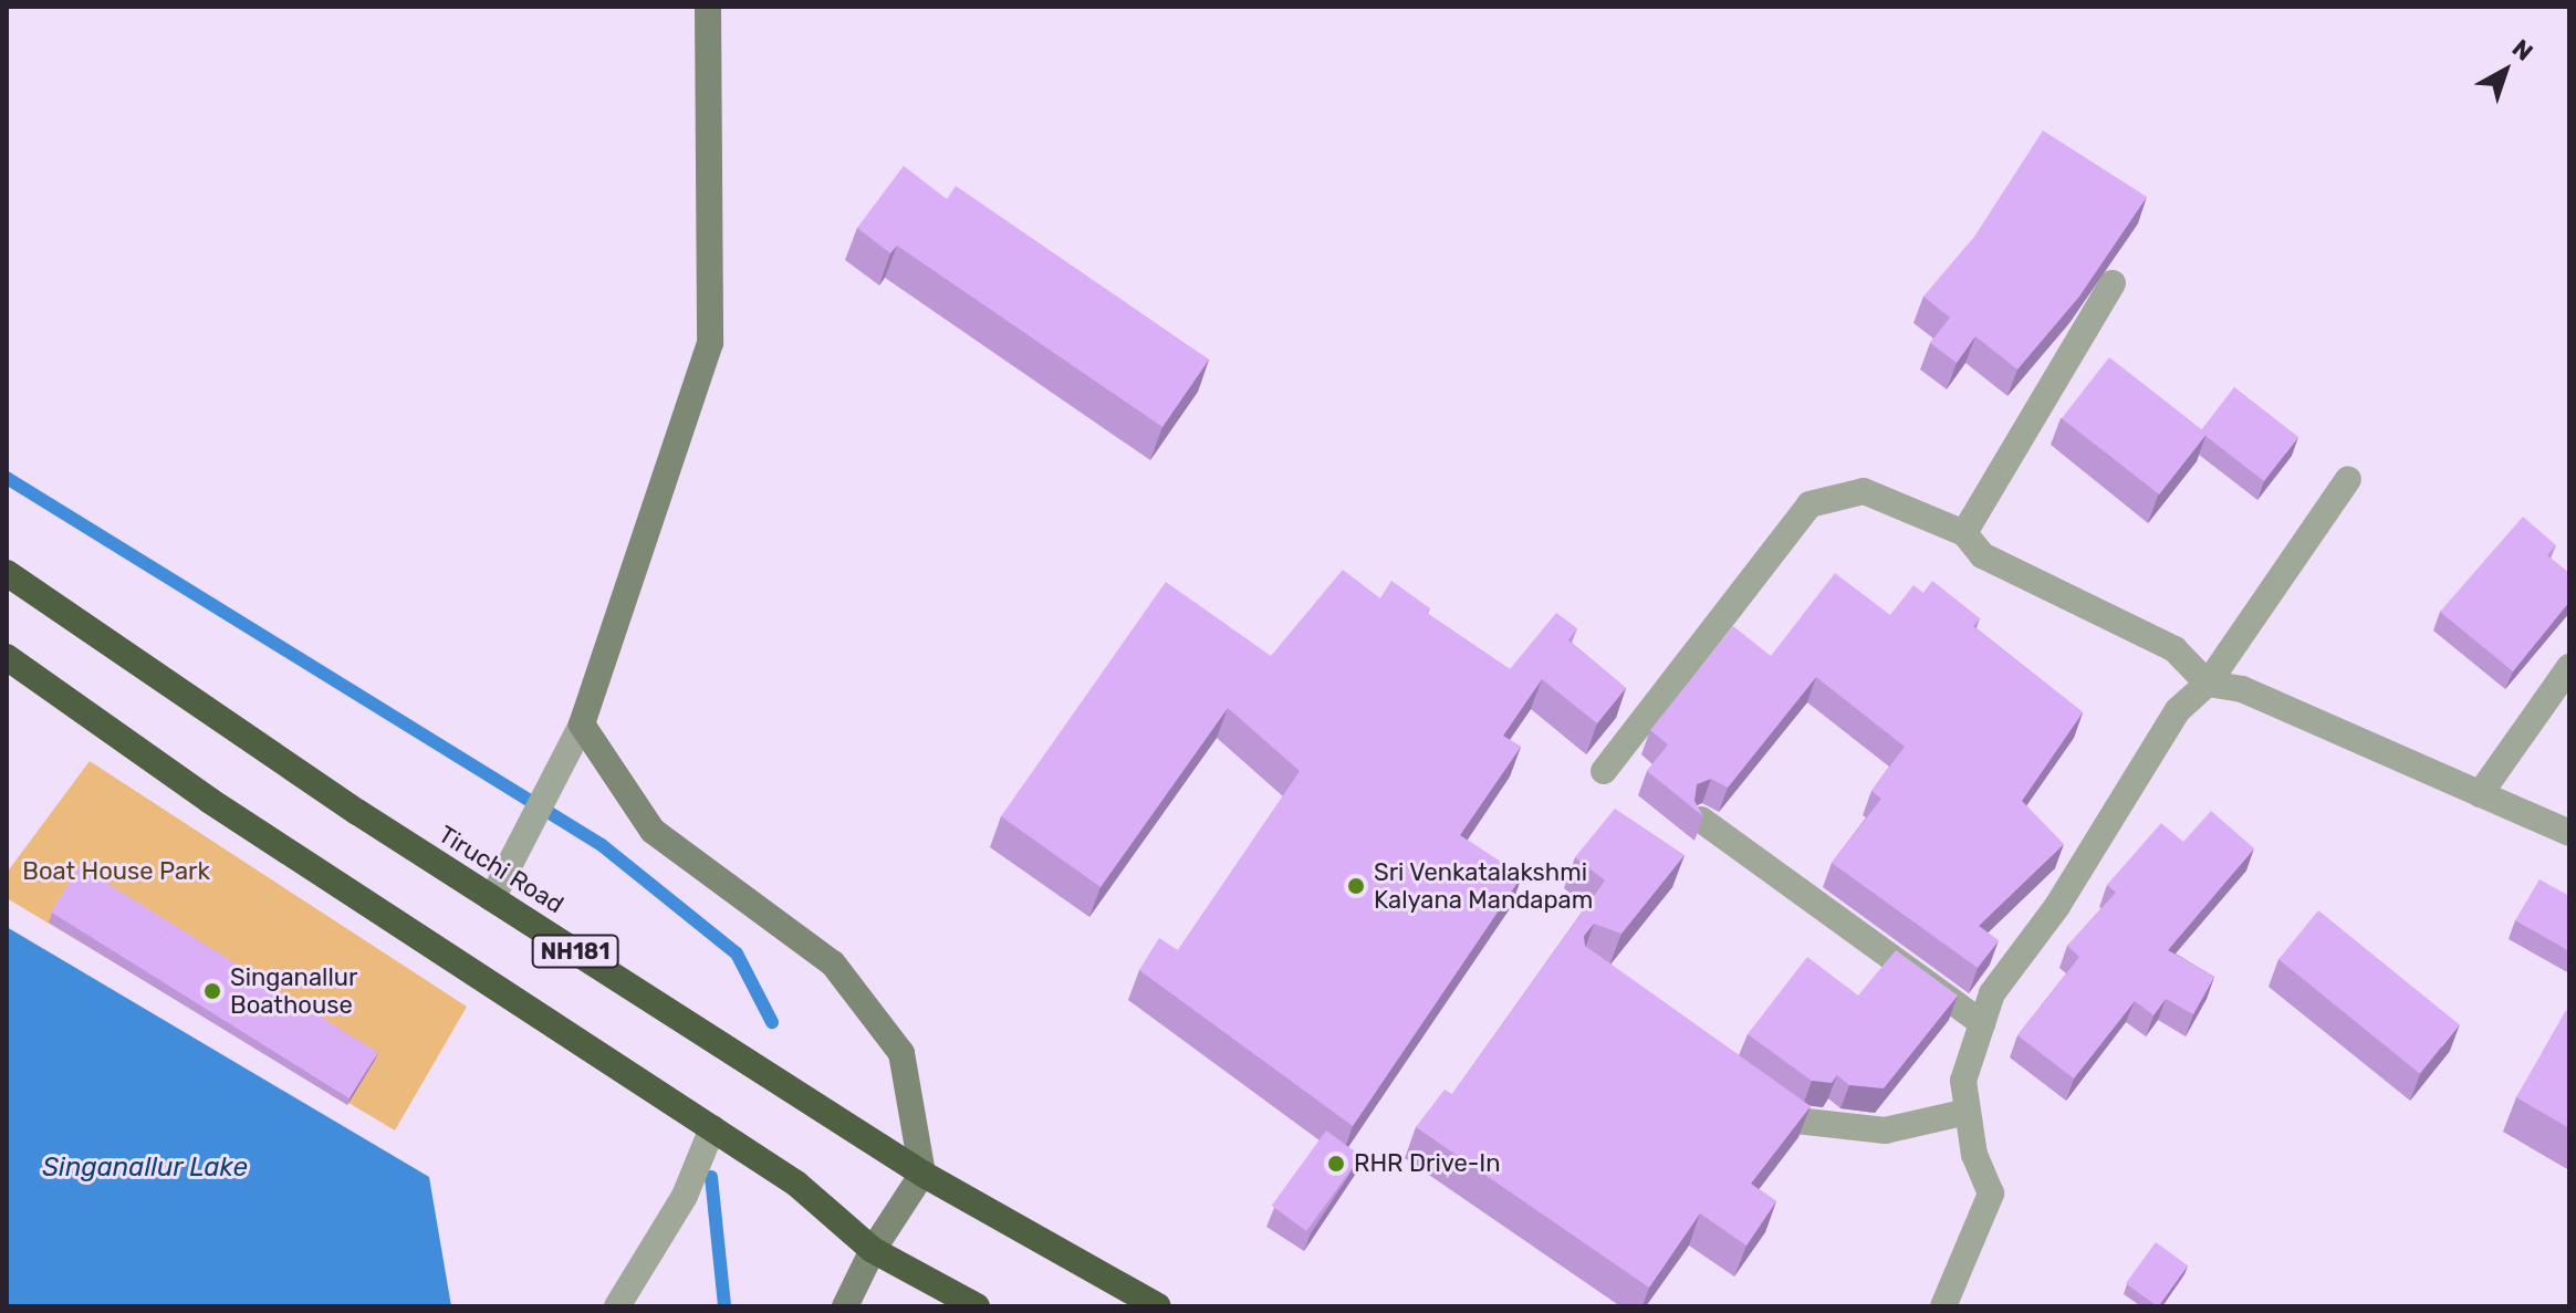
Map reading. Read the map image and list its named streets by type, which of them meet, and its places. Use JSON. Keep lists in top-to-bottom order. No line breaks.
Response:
{"streets":{"highway":["Tiruchi Road","NH181"]},"water":["Singanallur Lake"],"parks":["Boat House Park"],"places":["Sri Venkatalakshmi Kalyana Mandapam","Singanallur Boathouse","RHR Drive-In"],"north":"top right"}
